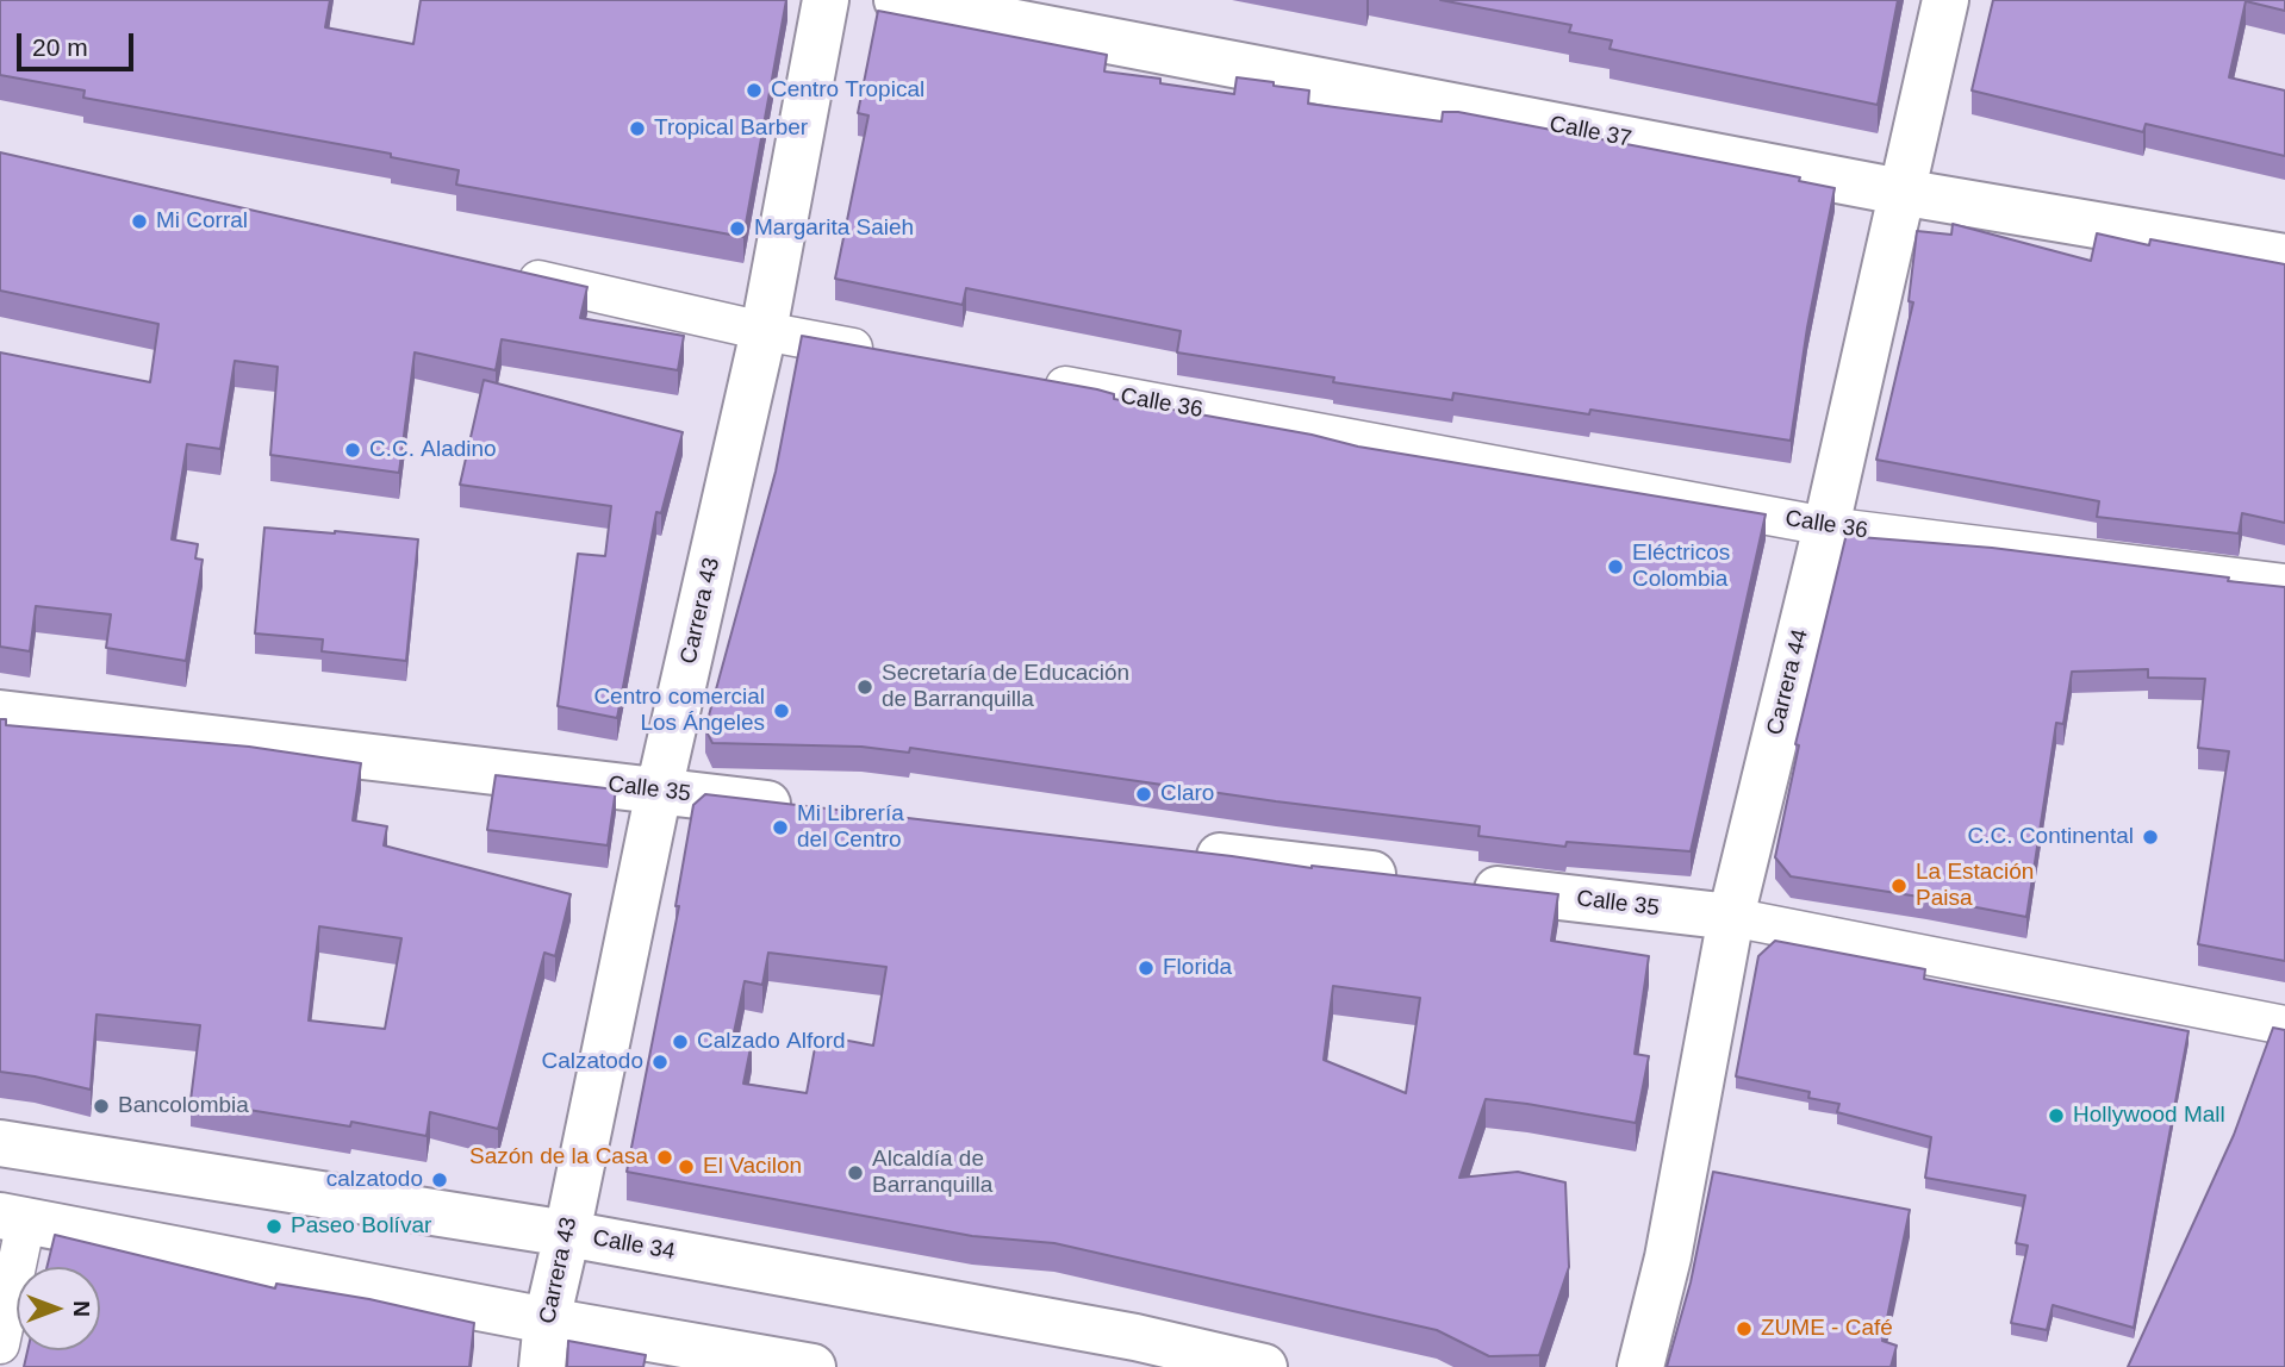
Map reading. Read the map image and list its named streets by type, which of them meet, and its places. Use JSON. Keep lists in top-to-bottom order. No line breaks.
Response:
{"streets":{"street":["Calle 37","Calle 36","Carrera 43","Carrera 44","Calle 35","Calle 34"]},"crossings":[["Calle 37","Carrera 44"],["Calle 36","Carrera 44"],["Carrera 43","Calle 35"],["Carrera 43","Calle 34"],["Carrera 44","Calle 35"]],"places":["Centro Tropical","Tropical Barber","Mi Corral","Margarita Saieh","C.C. Aladino","Eléctricos Colombia","Secretaría de Educación de Barranquilla","Centro comercial Los Ángeles","Claro","Mi Librería del Centro","C.C. Continental","La Estación Paisa","Florida","Calzado Alford","Calzatodo","Bancolombia","Hollywood Mall","Sazón de la Casa","El Vacilon","Alcaldía de Barranquilla","calzatodo","Paseo Bolívar","ZUME - Café"],"scale_bar":"20 m","north":"right"}
